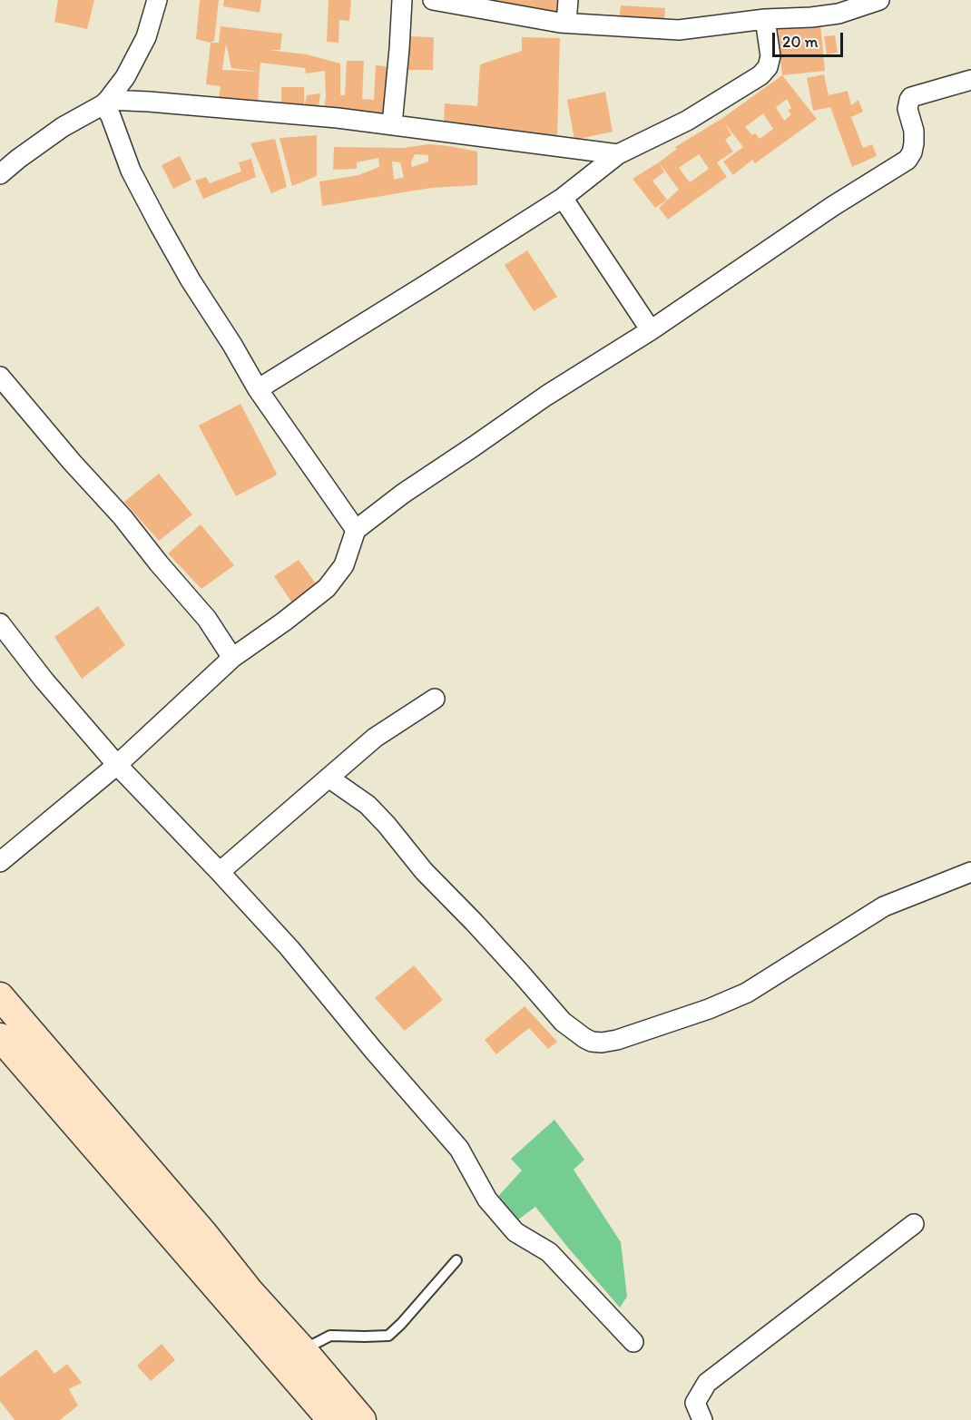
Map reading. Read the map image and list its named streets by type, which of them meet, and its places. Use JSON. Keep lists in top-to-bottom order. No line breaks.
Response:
{"scale_bar":"20 m"}
